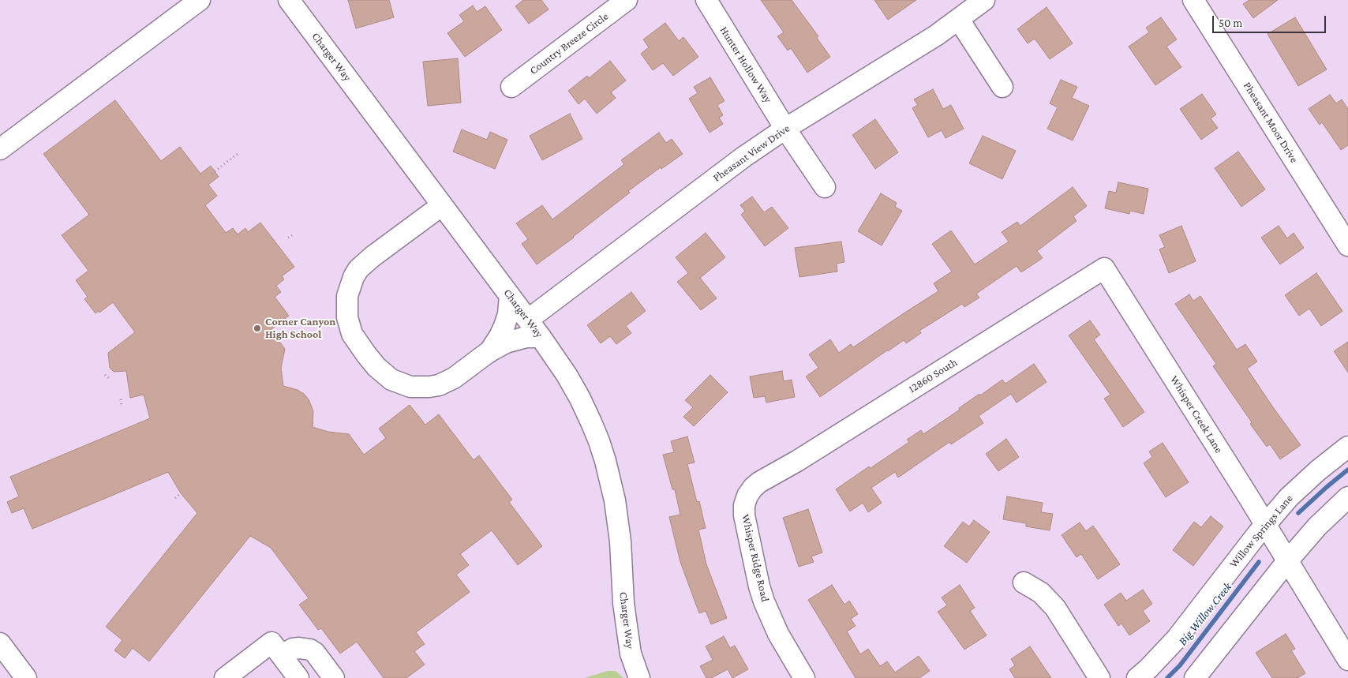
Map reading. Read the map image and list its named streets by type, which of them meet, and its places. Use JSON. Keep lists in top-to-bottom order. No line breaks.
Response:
{"streets":{"street":["Country Breeze Circle","Charger Way","Hunter Hollow Way","Pheasant Moor Drive","Pheasant View Drive","12860 South","Whisper Creek Lane","Willow Springs Lane","Whisper Ridge Road"]},"crossings":[["Charger Way","Pheasant View Drive"],["Hunter Hollow Way","Pheasant View Drive"],["12860 South","Whisper Creek Lane"],["12860 South","Whisper Ridge Road"],["Whisper Creek Lane","Willow Springs Lane"]],"water":["Big Willow Creek"],"places":["Corner Canyon High School"],"scale_bar":"50 m"}
